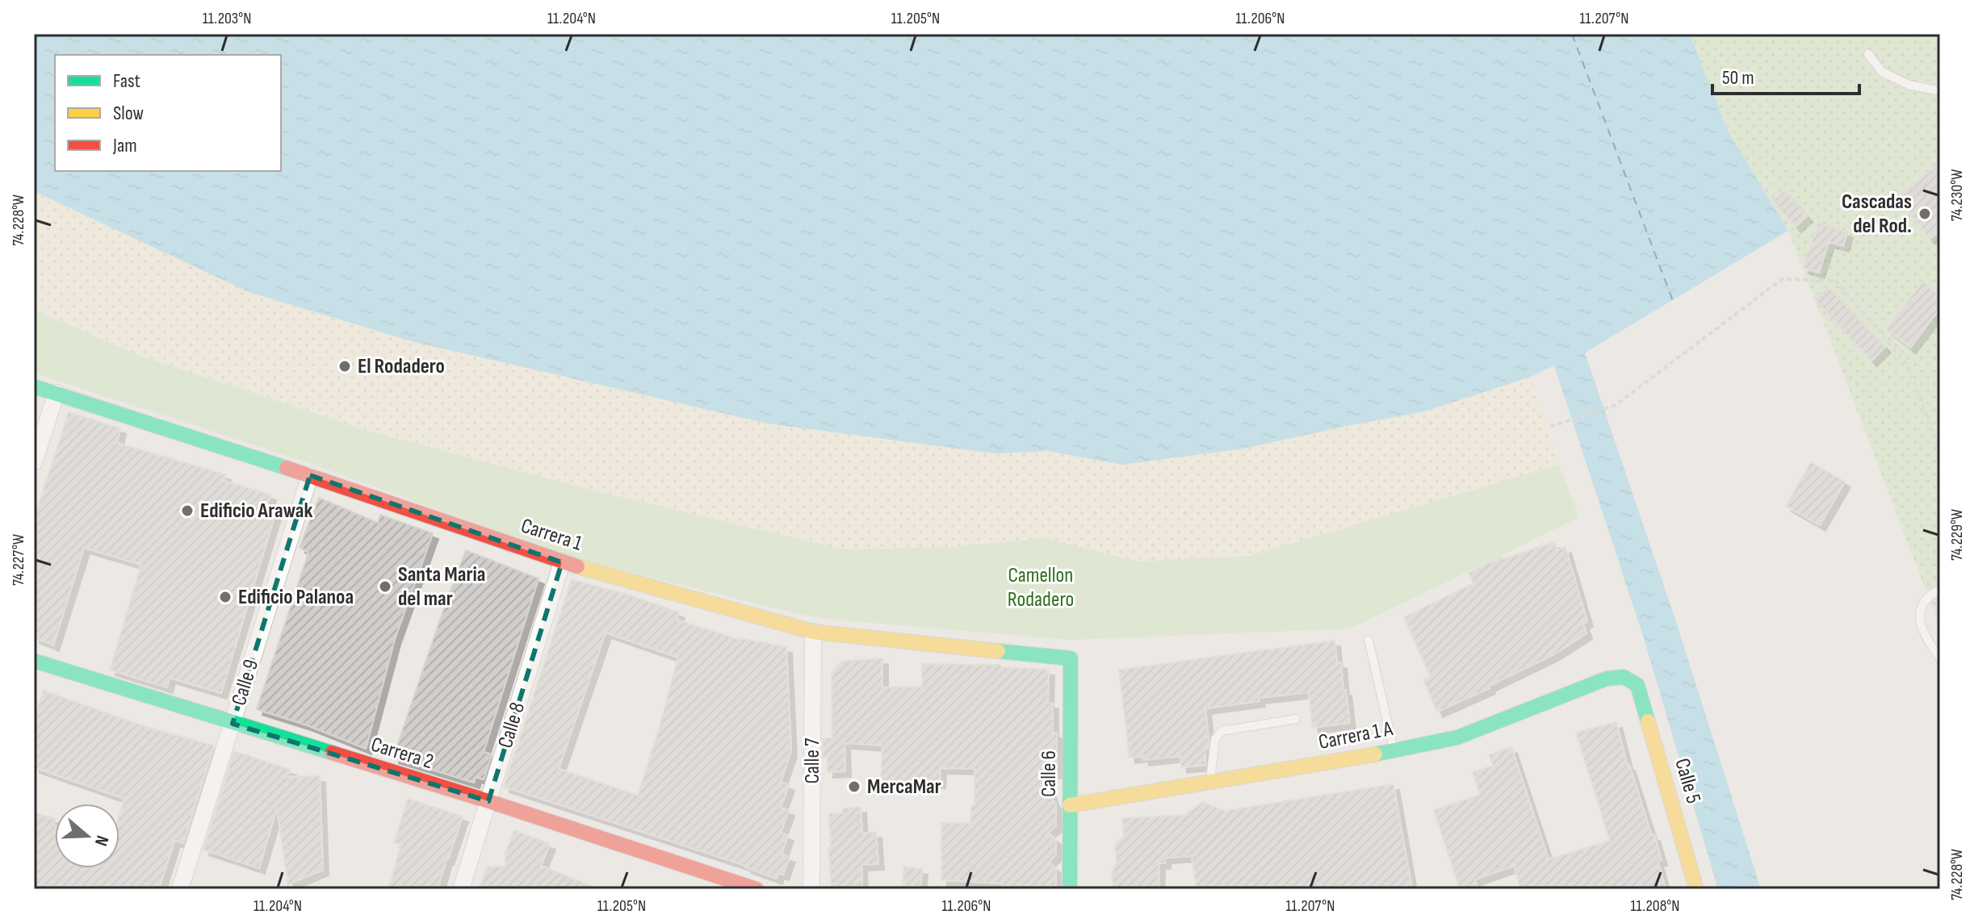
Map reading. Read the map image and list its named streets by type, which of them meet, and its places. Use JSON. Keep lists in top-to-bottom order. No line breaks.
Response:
{"streets":{"street":["Carrera 1","Calle 9","Calle 8","Carrera 1 A","Carrera 2","Calle 7","Calle 6","Calle 5"]},"crossings":[["Carrera 1","Calle 9"],["Carrera 1","Calle 8"],["Carrera 1","Calle 7"],["Carrera 1","Calle 6"],["Calle 9","Carrera 2"],["Calle 8","Carrera 2"],["Carrera 1 A","Calle 6"],["Carrera 1 A","Calle 5"]],"parks":["Camellon Rodadero"],"places":["Cascadas del Rod.","El Rodadero","Edificio Arawak","Santa Maria del mar","Edificio Palanoa","MercaMar"],"legend":["Fast","Slow","Jam"],"scale_bar":"50 m","north":"right","coordinates":["11.203°N","11.204°N","11.205°N","11.206°N","11.207°N","74.230°W","74.228°W","74.229°W","74.227°W","11.208°N"]}
